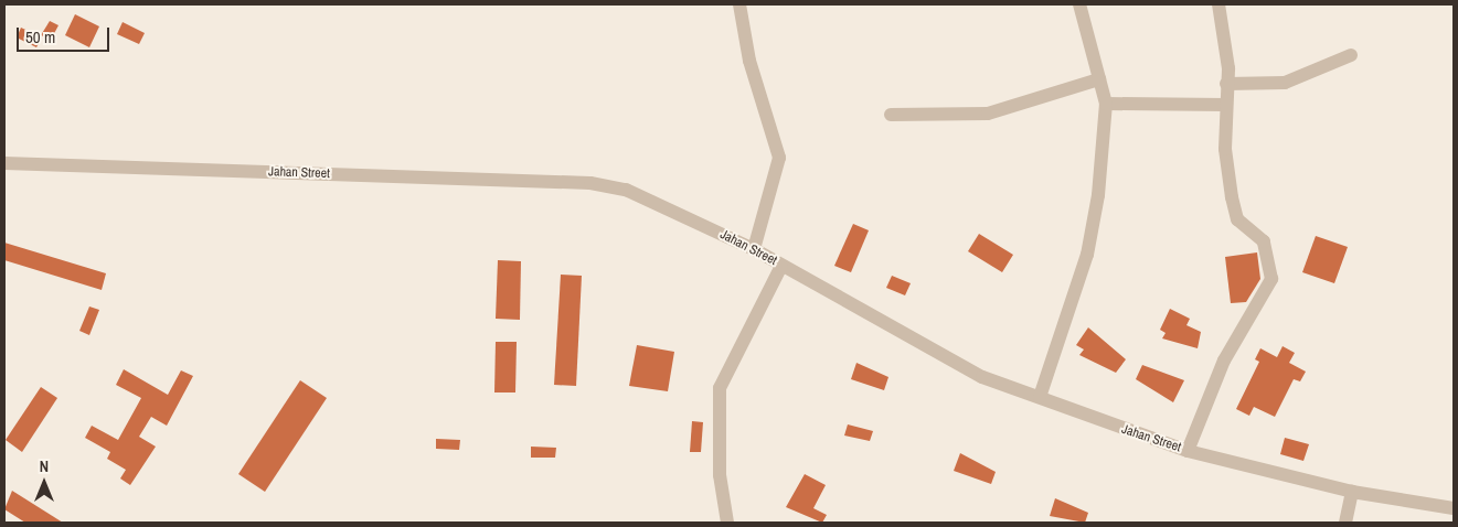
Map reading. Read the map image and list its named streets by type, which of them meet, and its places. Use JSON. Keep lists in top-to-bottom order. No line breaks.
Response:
{"streets":{"street":["Jahan Street"]},"scale_bar":"50 m","north":"top"}
